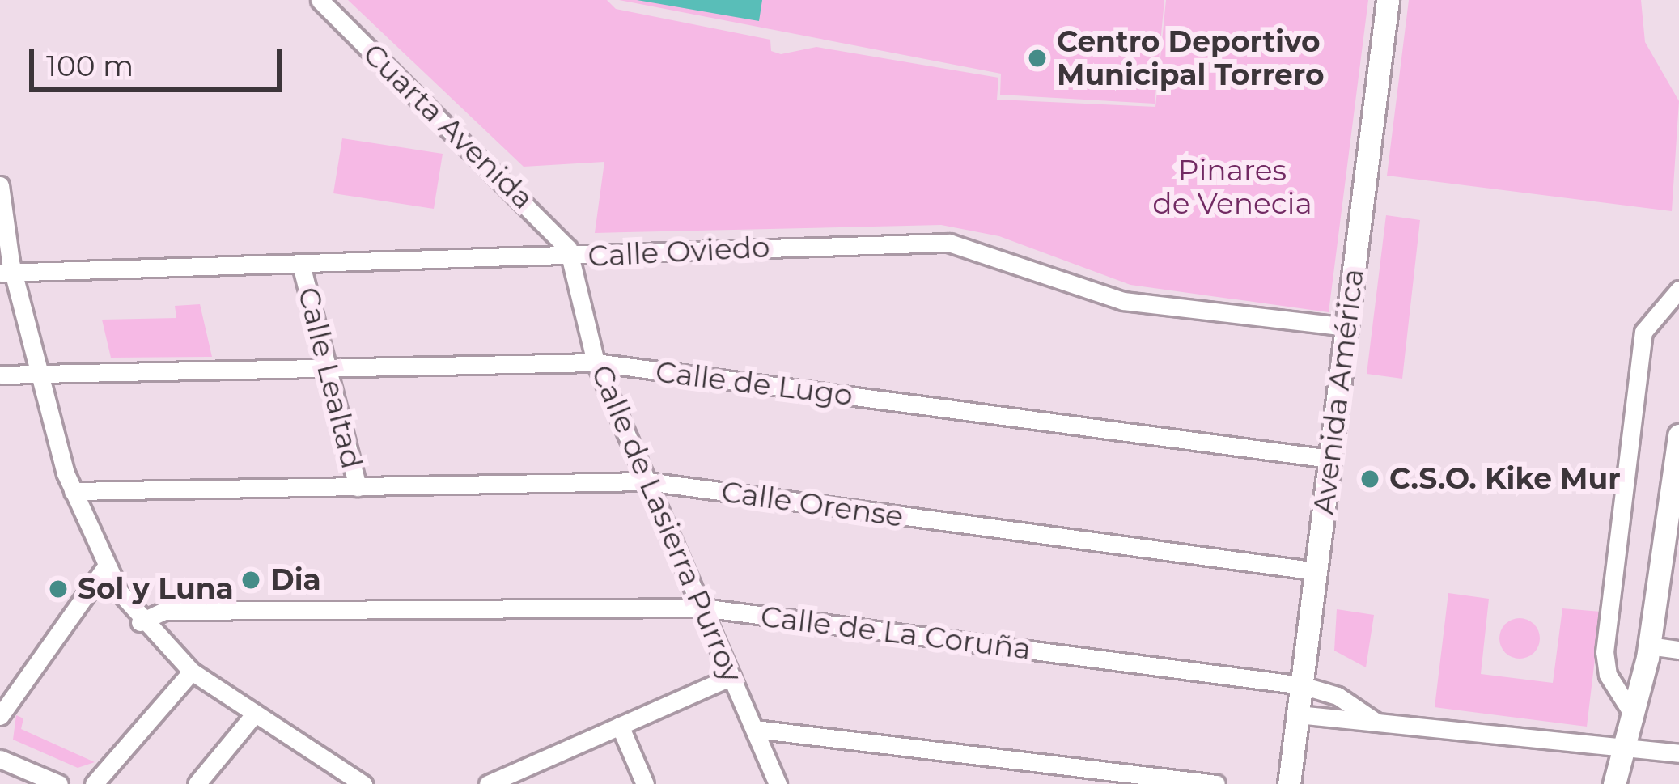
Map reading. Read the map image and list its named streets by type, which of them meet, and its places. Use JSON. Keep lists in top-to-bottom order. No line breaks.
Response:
{"streets":{"main road":["Avenida América"],"street":["Cuarta Avenida","Calle Oviedo","Calle Lealtad","Calle de Lugo","Calle Orense","Calle de Lasierra Purroy","Calle de La Coruña"]},"crossings":[["Cuarta Avenida","Calle Oviedo"],["Cuarta Avenida","Calle de Lasierra Purroy"],["Calle Oviedo","Calle Lealtad"],["Calle Oviedo","Avenida América"],["Calle Oviedo","Calle de Lasierra Purroy"],["Calle Lealtad","Calle de Lugo"],["Calle Lealtad","Calle Orense"],["Calle de Lugo","Avenida América"],["Calle de Lugo","Calle de Lasierra Purroy"],["Avenida América","Calle Orense"],["Avenida América","Calle de La Coruña"],["Calle Orense","Calle de Lasierra Purroy"],["Calle de Lasierra Purroy","Calle de La Coruña"]],"parks":["Pinares de Venecia"],"places":["Centro Deportivo Municipal Torrero","C.S.O. Kike Mur","Dia","Sol y Luna"],"scale_bar":"100 m"}
